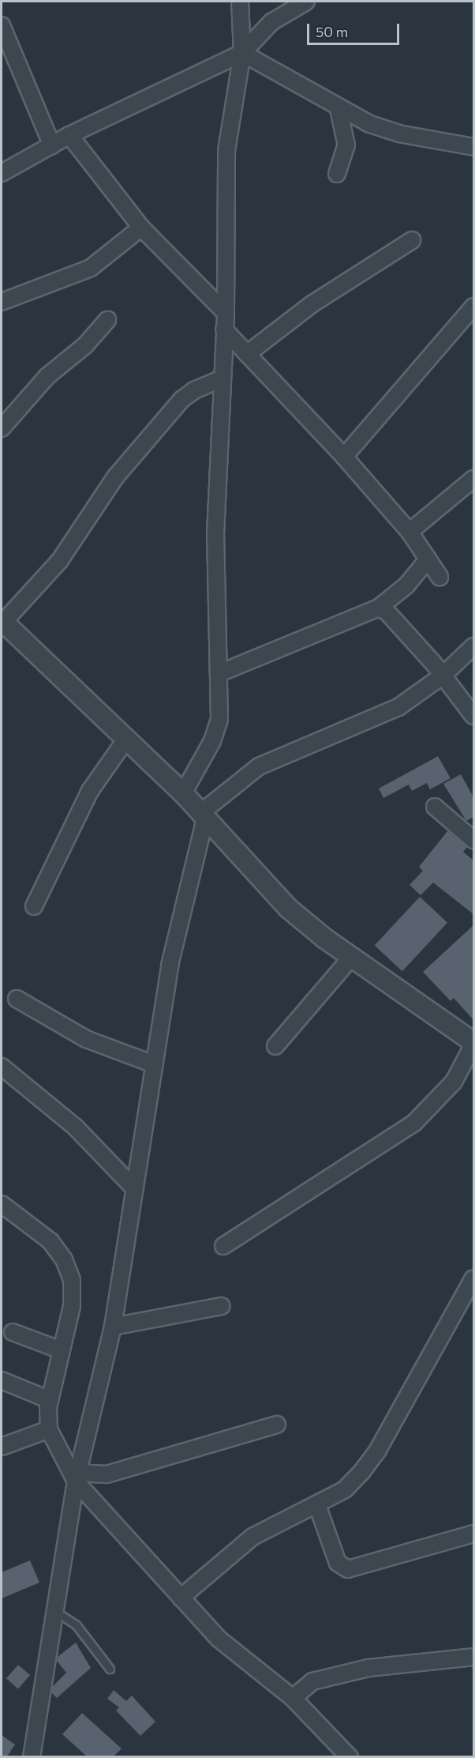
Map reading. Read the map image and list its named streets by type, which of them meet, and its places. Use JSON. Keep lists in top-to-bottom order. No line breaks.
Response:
{"scale_bar":"50 m"}
